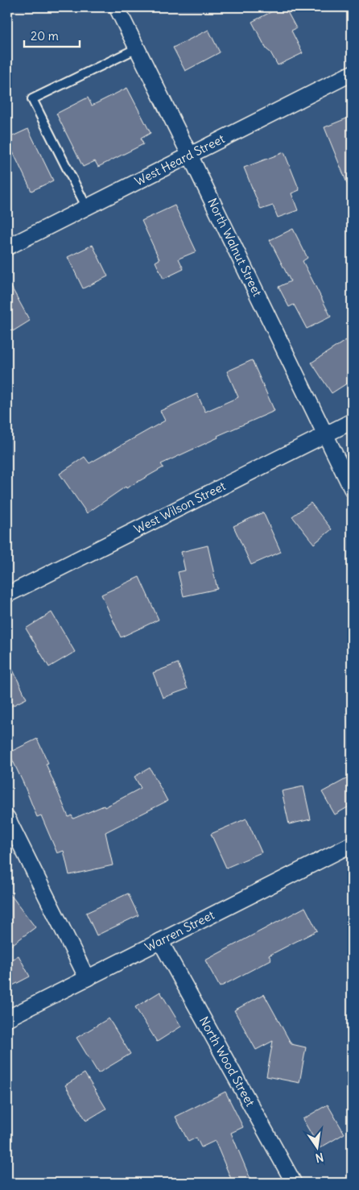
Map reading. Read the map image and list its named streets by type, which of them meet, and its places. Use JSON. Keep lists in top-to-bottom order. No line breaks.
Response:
{"streets":{"street":["West Heard Street","North Walnut Street","West Wilson Street","Warren Street","North Wood Street"]},"crossings":[["West Heard Street","North Walnut Street"],["North Walnut Street","West Wilson Street"],["Warren Street","North Wood Street"]],"scale_bar":"20 m","north":"bottom"}
